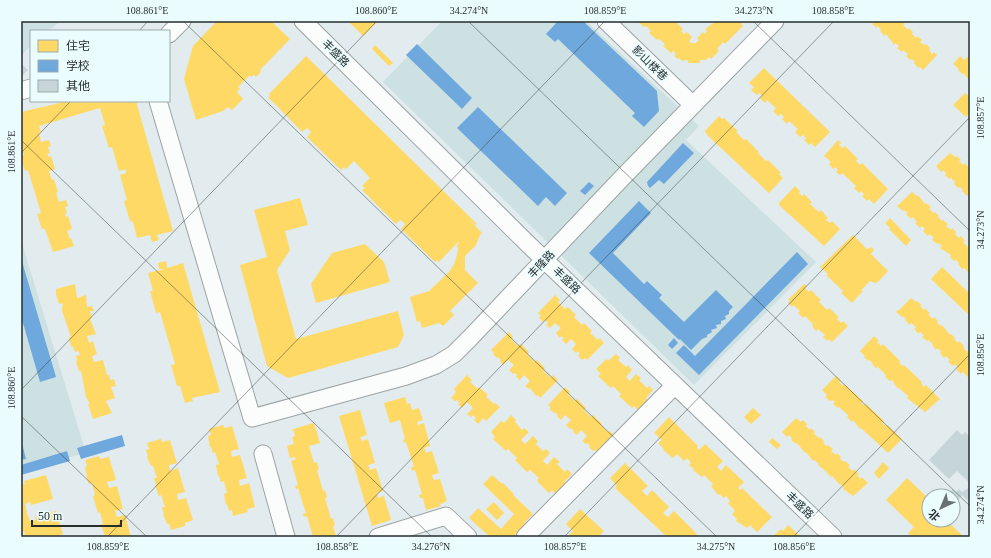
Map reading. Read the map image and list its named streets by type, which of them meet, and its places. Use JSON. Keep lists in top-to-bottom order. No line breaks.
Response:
{"streets":{"street":["丰盛路","影山楼巷","丰隆路"]},"crossings":[["丰盛路","丰隆路"],["影山楼巷","丰隆路"]],"legend":["住宅","学校","其他"],"scale_bar":"50 m","north":"bottom left","coordinates":["108.861°E","108.860°E","34.274°N","108.859°E","34.273°N","108.858°E","108.857°E","108.856°E","34.276°N","34.275°N"]}
